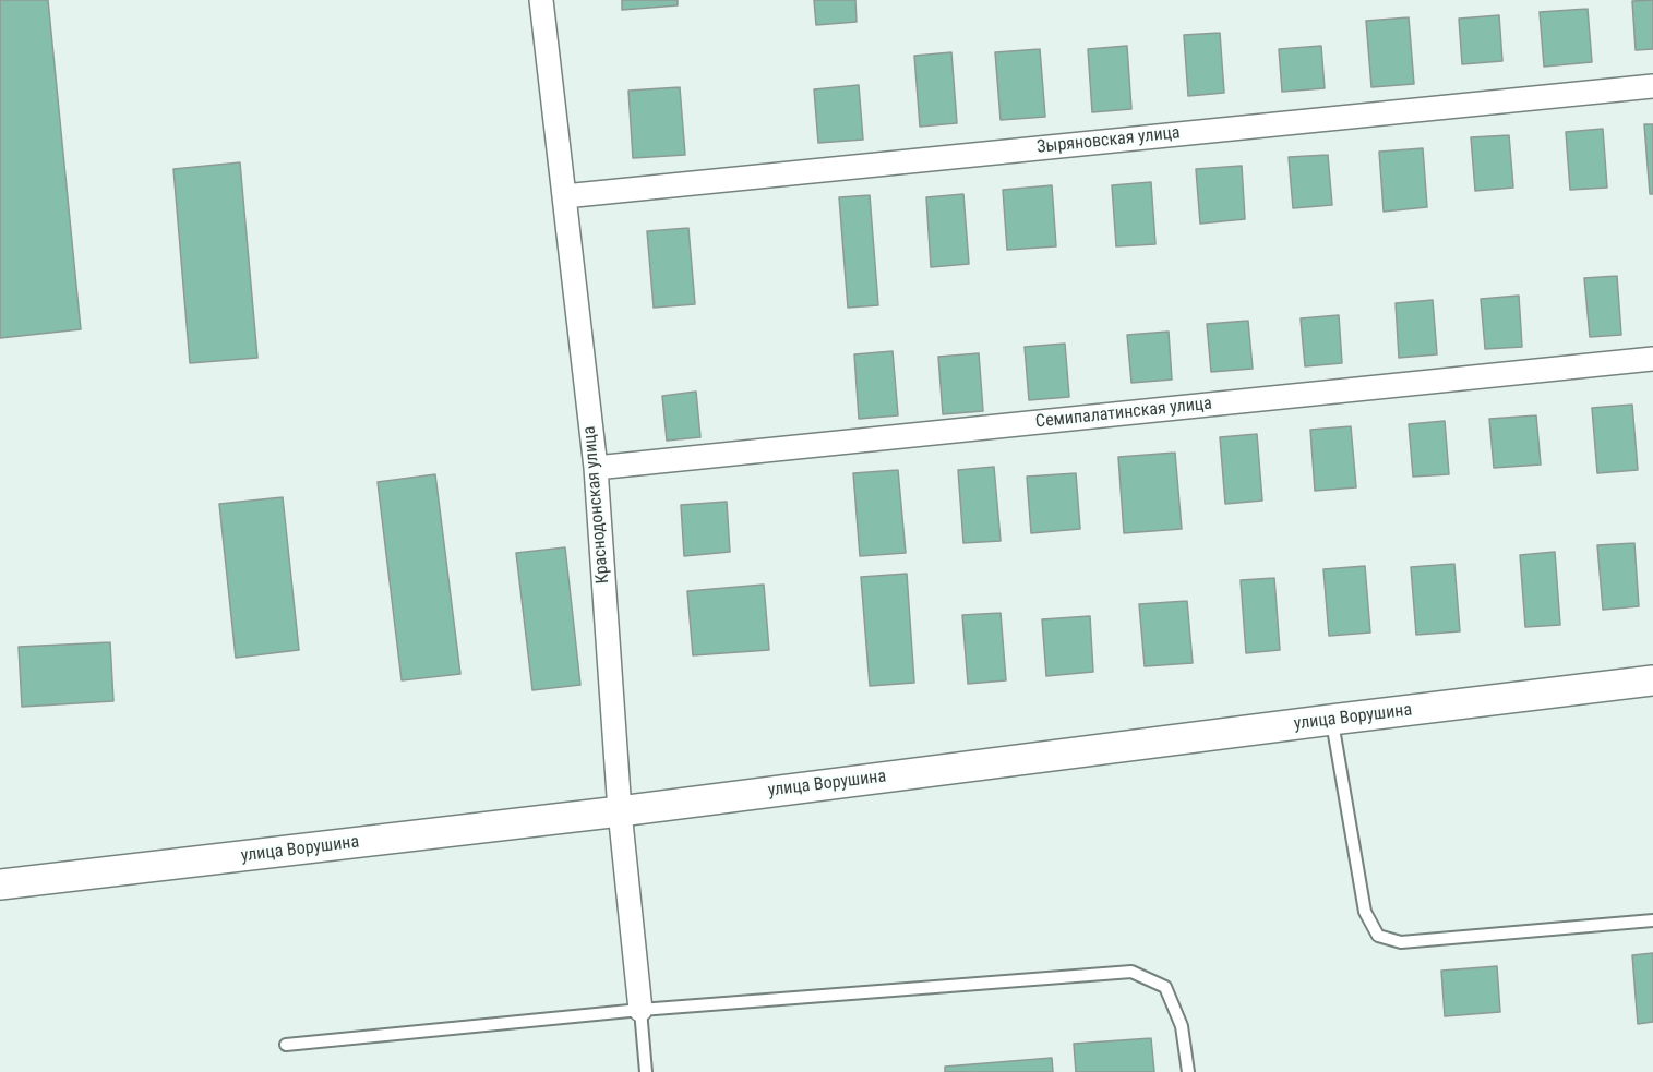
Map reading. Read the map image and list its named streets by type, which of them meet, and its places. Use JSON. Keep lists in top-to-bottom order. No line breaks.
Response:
{"streets":{"street":["Зыряновская улица","Семипалатинская улица","Краснодонская улица","улица Ворушина"]},"crossings":[["Зыряновская улица","Краснодонская улица"],["Семипалатинская улица","Краснодонская улица"],["Краснодонская улица","улица Ворушина"]]}
